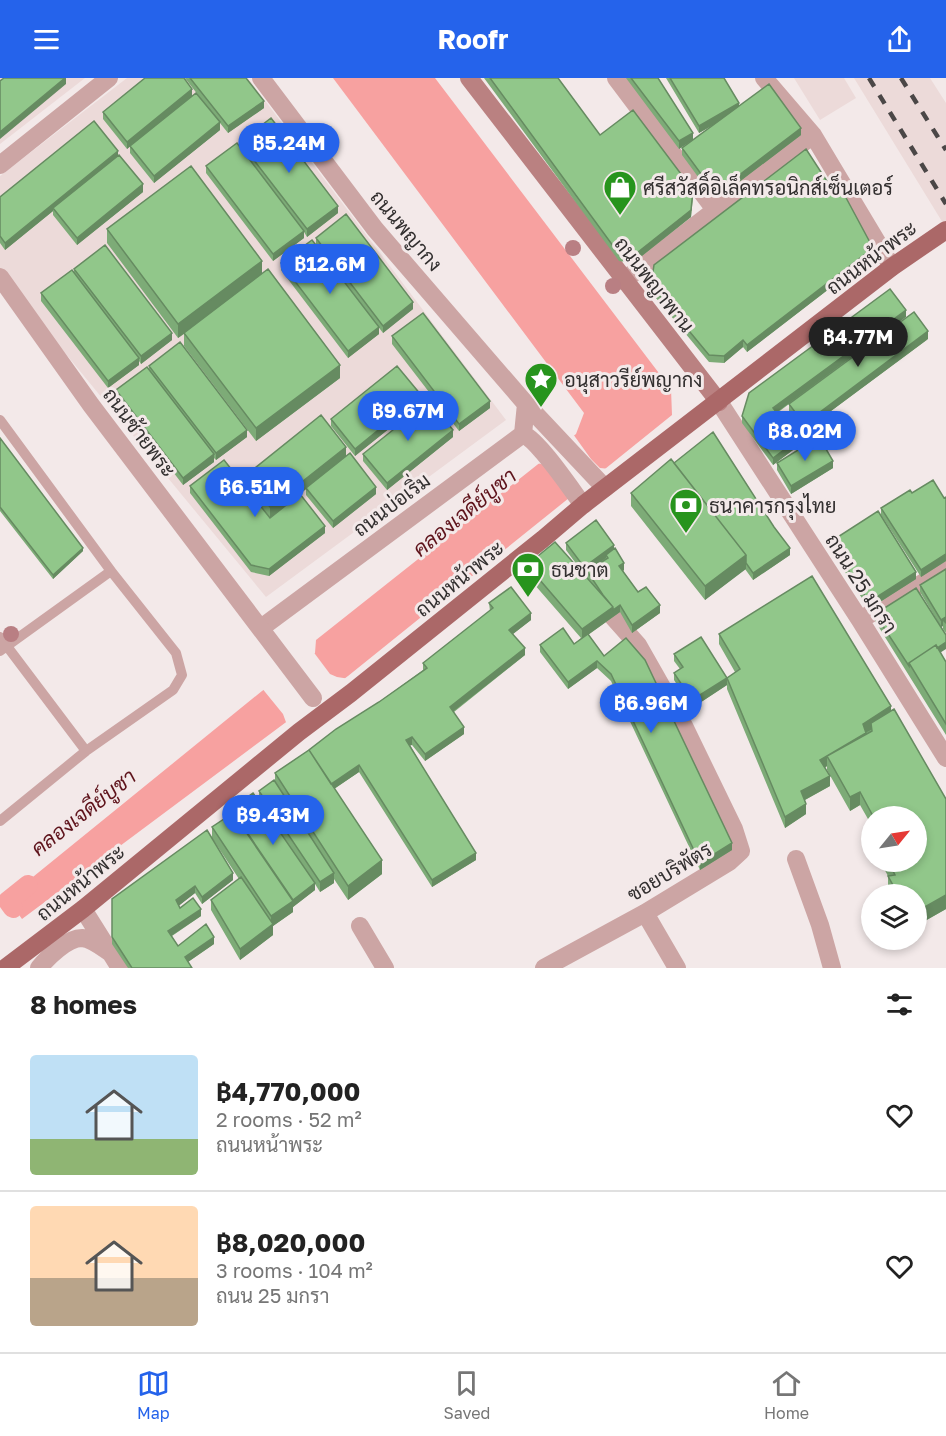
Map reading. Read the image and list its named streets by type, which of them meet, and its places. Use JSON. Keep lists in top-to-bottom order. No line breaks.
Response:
{"streets":{"main road":["ถนนหน้าพระ","ถนนพญาพาน"],"street":["ถนนพญากง","ถนนซ้ายพระ","ถนนบ่อเริ่ม","ถนน 25 มกรา","ซอยบริพัตร"]},"crossings":[["ถนนพญากง","ถนนหน้าพระ"],["ถนนหน้าพระ","ถนนพญาพาน"],["ถนนหน้าพระ","ถนน 25 มกรา"],["ถนนพญาพาน","ถนน 25 มกรา"],["ถนนซ้ายพระ","ถนนบ่อเริ่ม"]],"water":["คลองเจดีย์บูชา"],"places":{"shop":["ศรีสวัสดิ์อิเล็คทรอนิกส์เซ็นเตอร์"],"place":["อนุสาวรีย์พญากง"],"bank":["ธนาคารกรุงไทย","ธนชาต"]},"north":"top right","page":{"header":"Roofr","price":["฿5.24M","฿12.6M","฿4.77M","฿9.67M","฿8.02M","฿6.51M","฿6.96M","฿9.43M"],"heading":"8 homes","list":[{"name":"฿4,770,000","note":"2 rooms · 52 m² · ถนนหน้าพระ"},{"name":"฿8,020,000","note":"3 rooms · 104 m² · ถนน 25 มกรา"}],"tabs":["Map","Saved","Home"]}}
